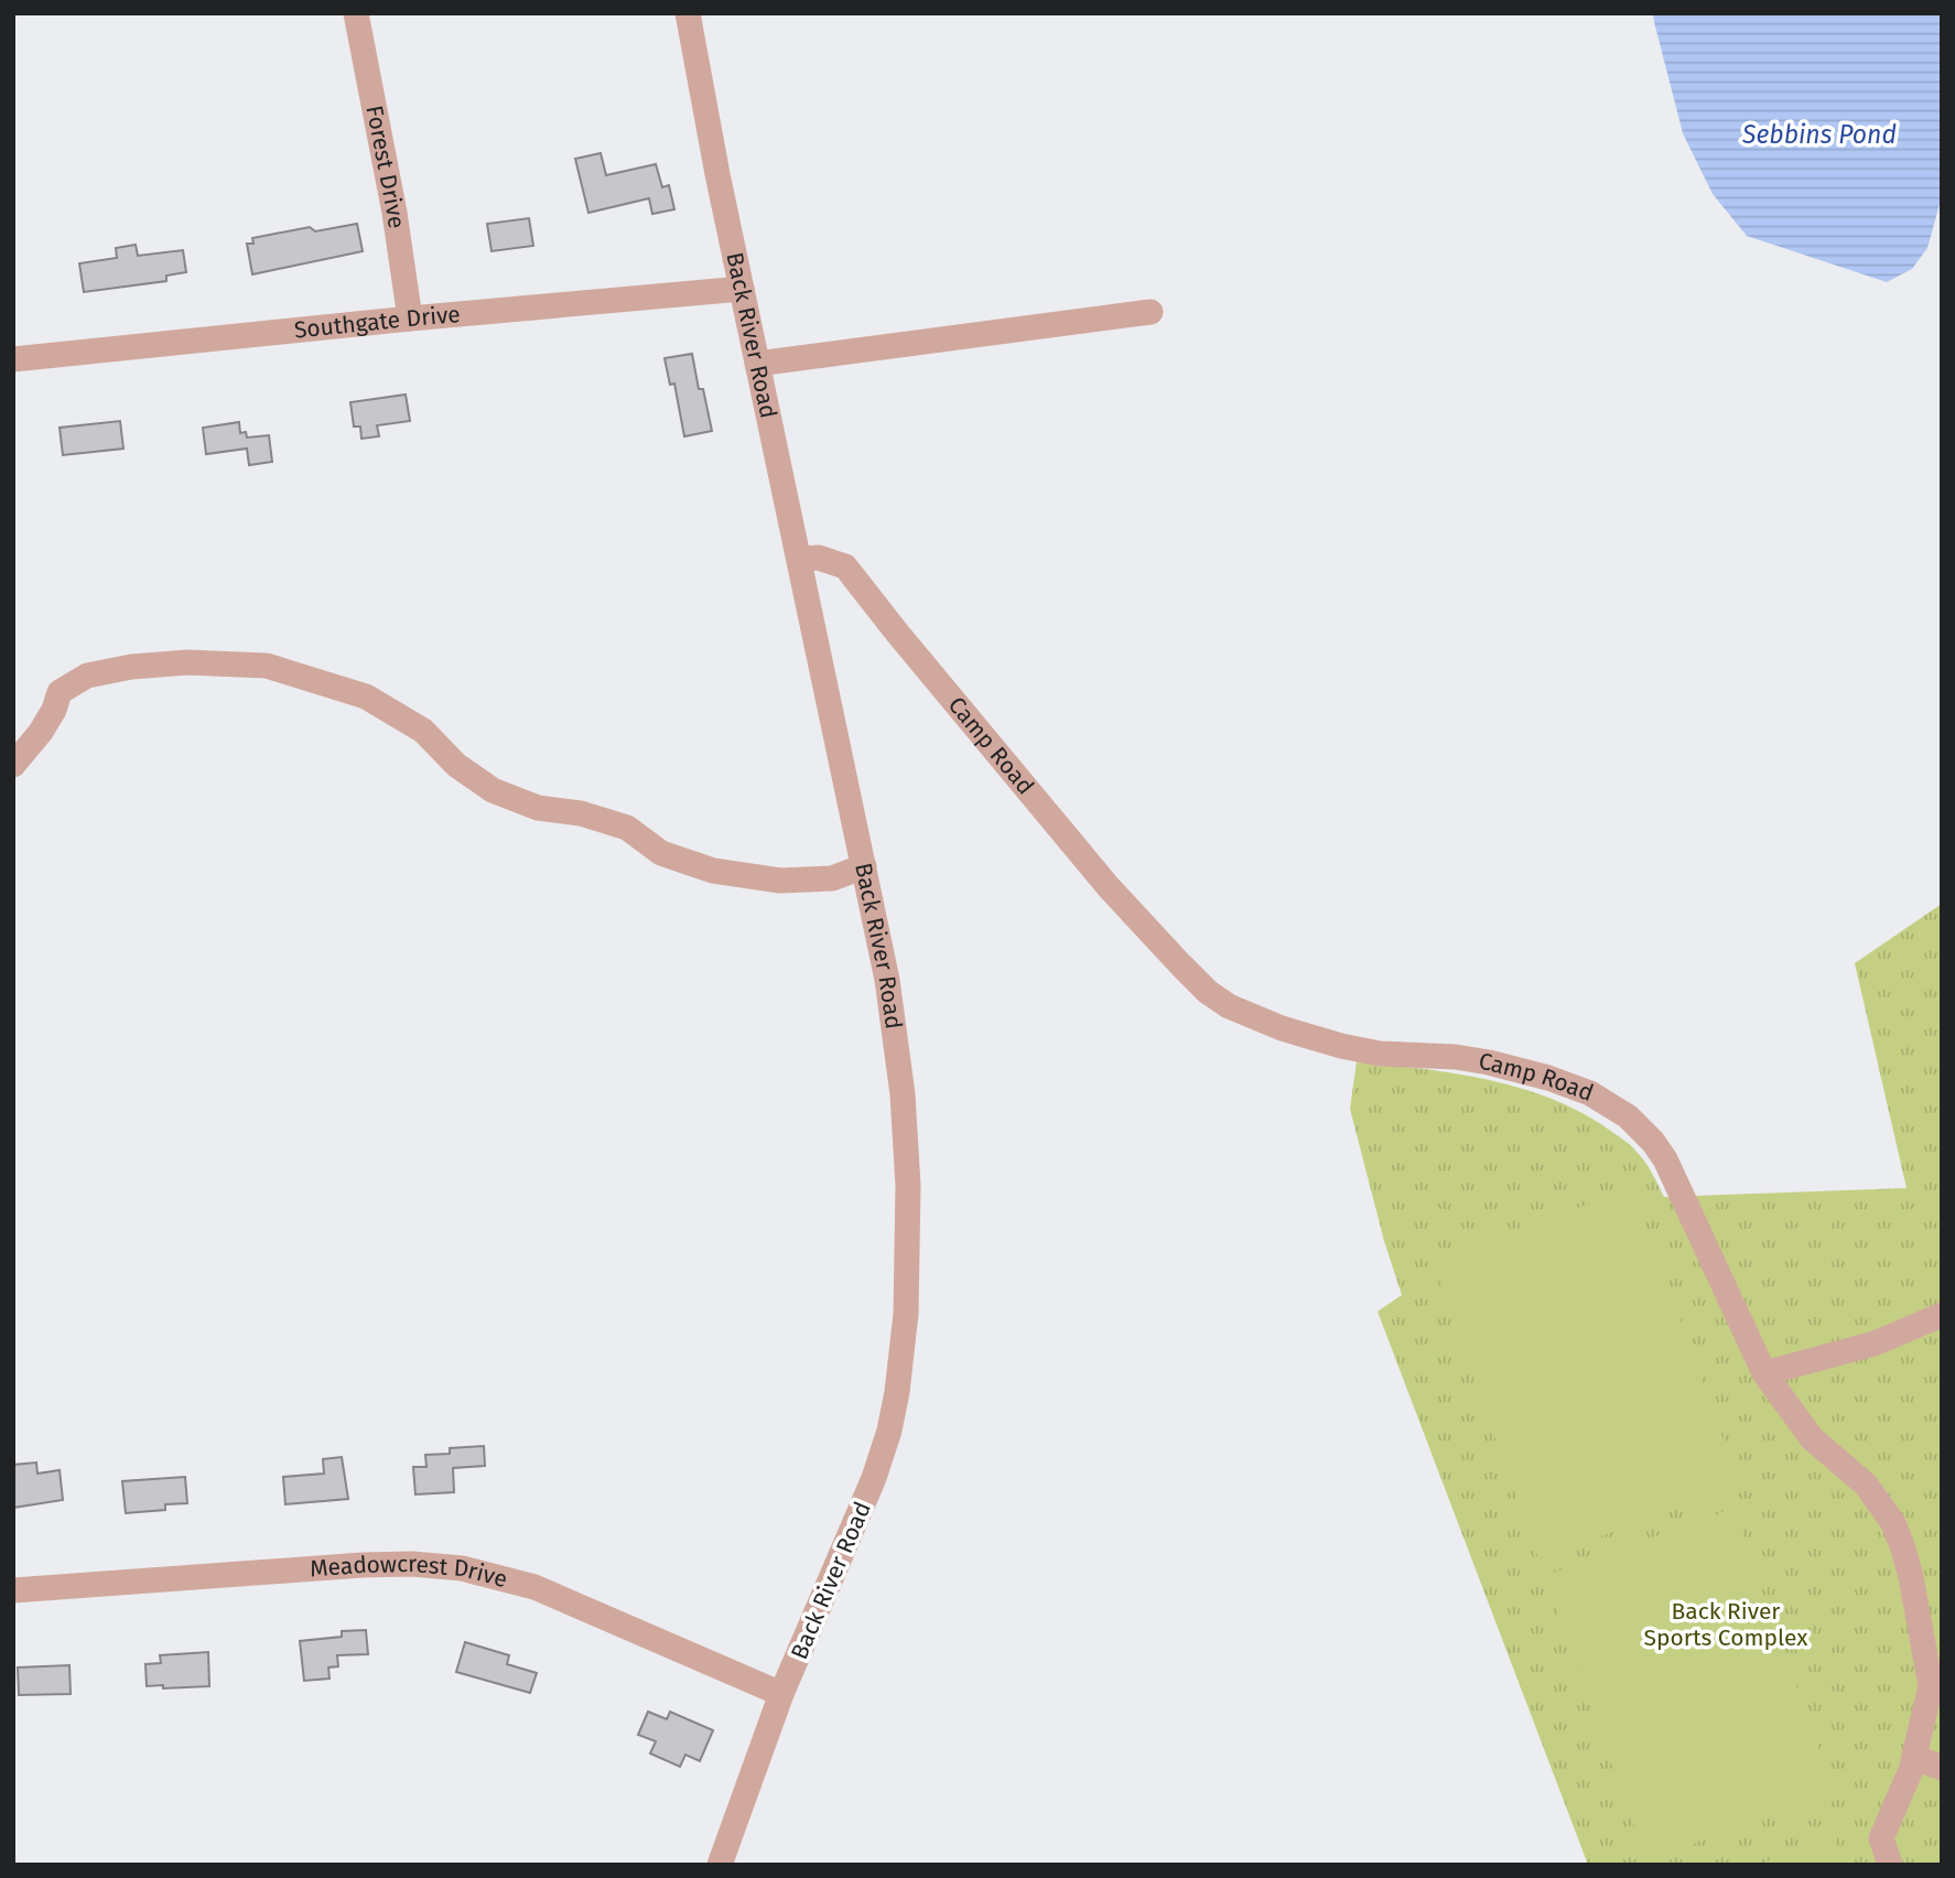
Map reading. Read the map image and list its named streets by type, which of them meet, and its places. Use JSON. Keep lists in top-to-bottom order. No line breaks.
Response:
{"streets":{"street":["Forest Drive","Southgate Drive","Back River Road","Camp Road","Meadowcrest Drive"]},"crossings":[["Forest Drive","Southgate Drive"],["Southgate Drive","Back River Road"],["Back River Road","Camp Road"],["Back River Road","Meadowcrest Drive"]],"water":["Sebbins Pond"],"parks":["Back River Sports Complex"]}
